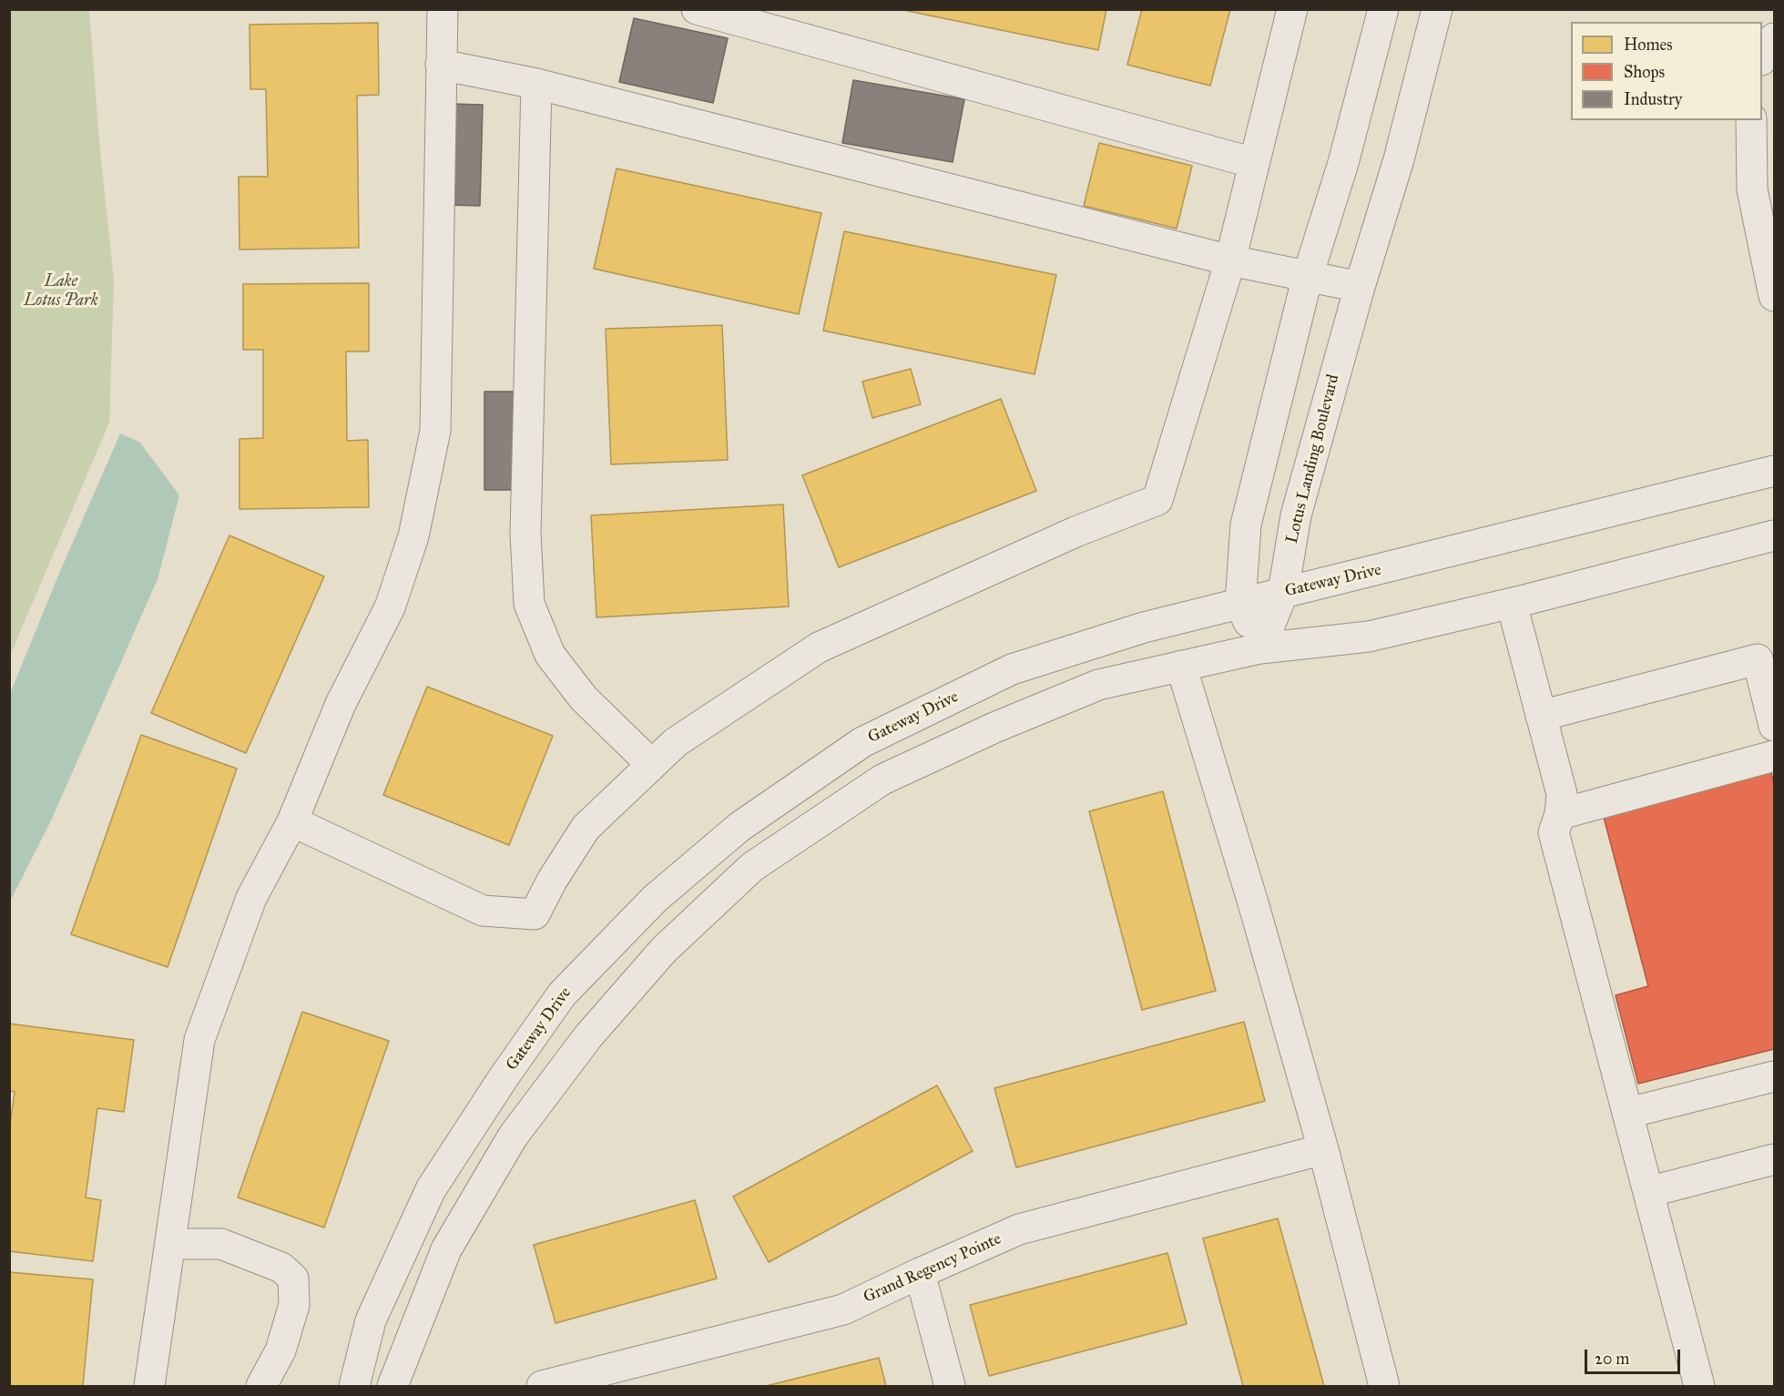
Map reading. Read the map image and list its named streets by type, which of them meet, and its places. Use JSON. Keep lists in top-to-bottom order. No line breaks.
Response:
{"streets":{"street":["Lotus Landing Boulevard","Gateway Drive","Grand Regency Pointe"]},"crossings":[["Lotus Landing Boulevard","Gateway Drive"]],"parks":["Lake Lotus Park"],"legend":["Homes","Shops","Industry"],"scale_bar":"20 m"}
